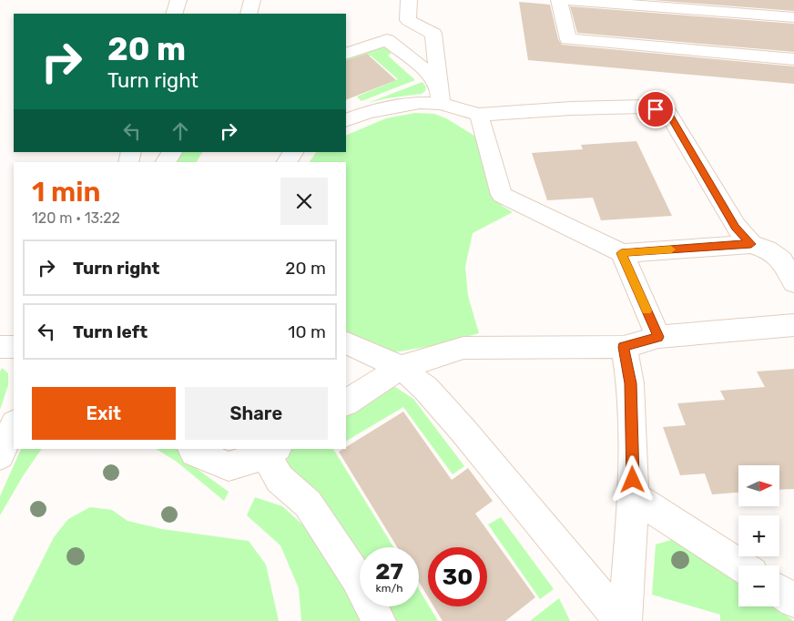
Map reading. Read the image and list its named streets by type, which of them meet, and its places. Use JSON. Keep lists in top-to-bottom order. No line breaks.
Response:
{"north":"right","page":{"turn":["20 m","Turn right"],"heading":["1 min","120 m · 13:22"],"list":[{"name":"Turn right","value":"20 m"},{"name":"Turn left","value":"10 m"}],"buttons":["Exit","Share"],"map_buttons":["+","−"],"speed":"27 km/h","limit":"30"}}
